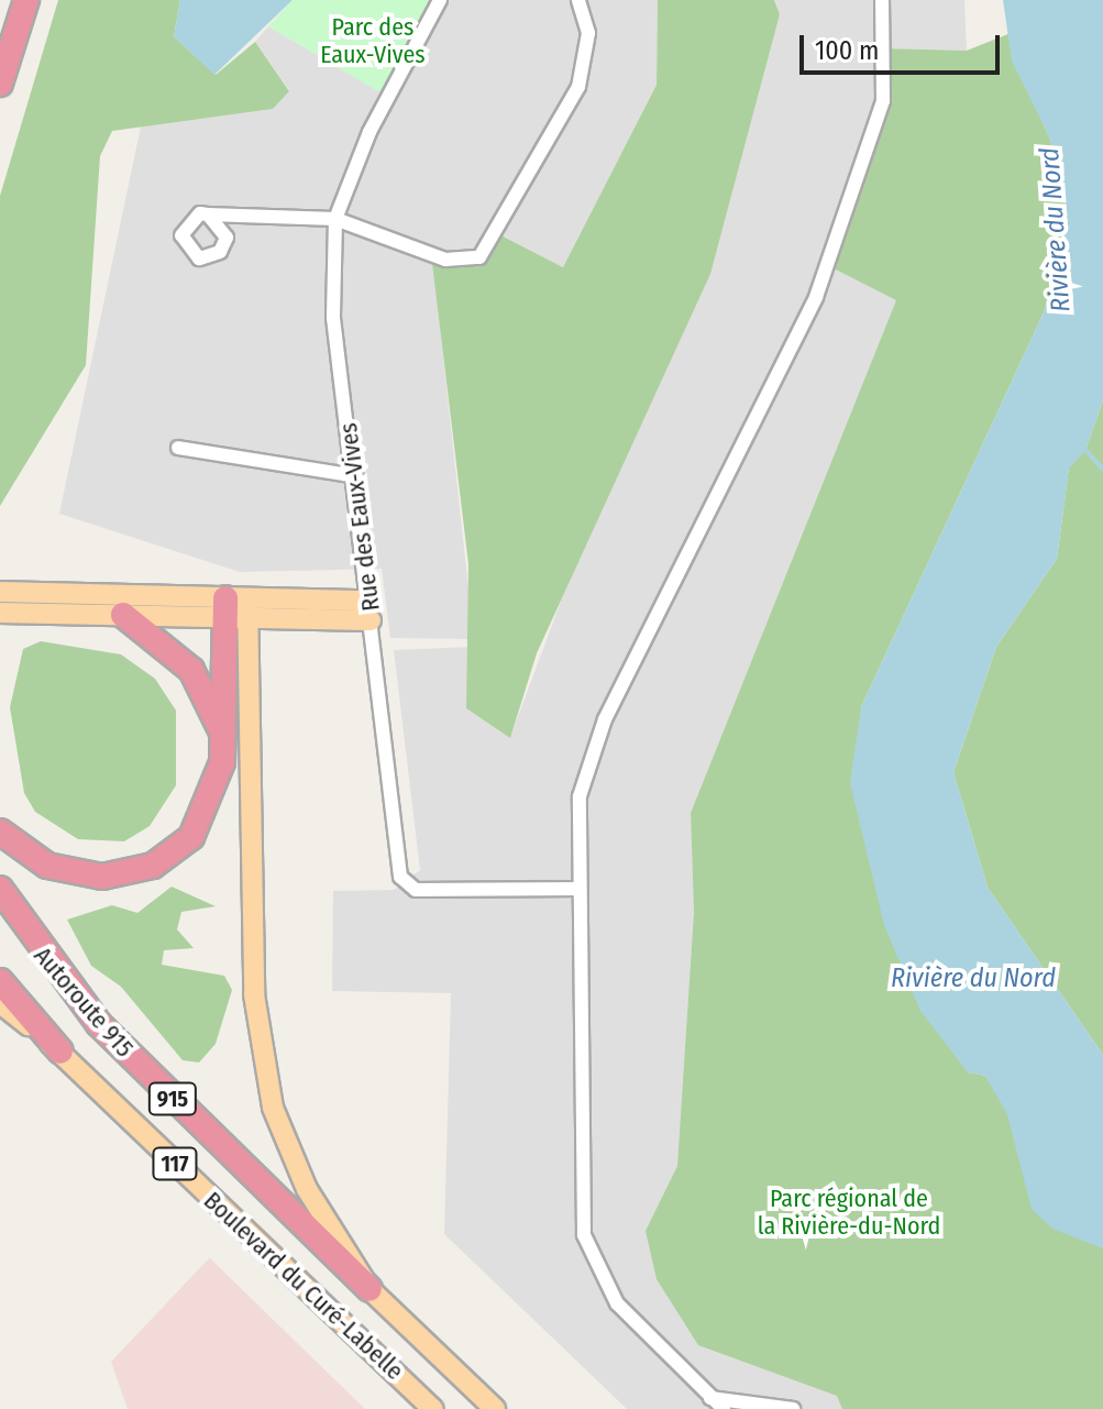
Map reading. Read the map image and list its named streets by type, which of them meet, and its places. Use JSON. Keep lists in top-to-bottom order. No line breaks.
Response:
{"streets":{"highway":["Autoroute 915","915"],"main road":["117","Boulevard du Curé-Labelle"],"street":["Rue des Eaux-Vives"]},"crossings":[["Autoroute 915","Boulevard du Curé-Labelle"]],"water":["Rivière du Nord"],"parks":["Parc des Eaux-Vives","Parc régional de la Rivière-du-Nord"],"scale_bar":"100 m"}
